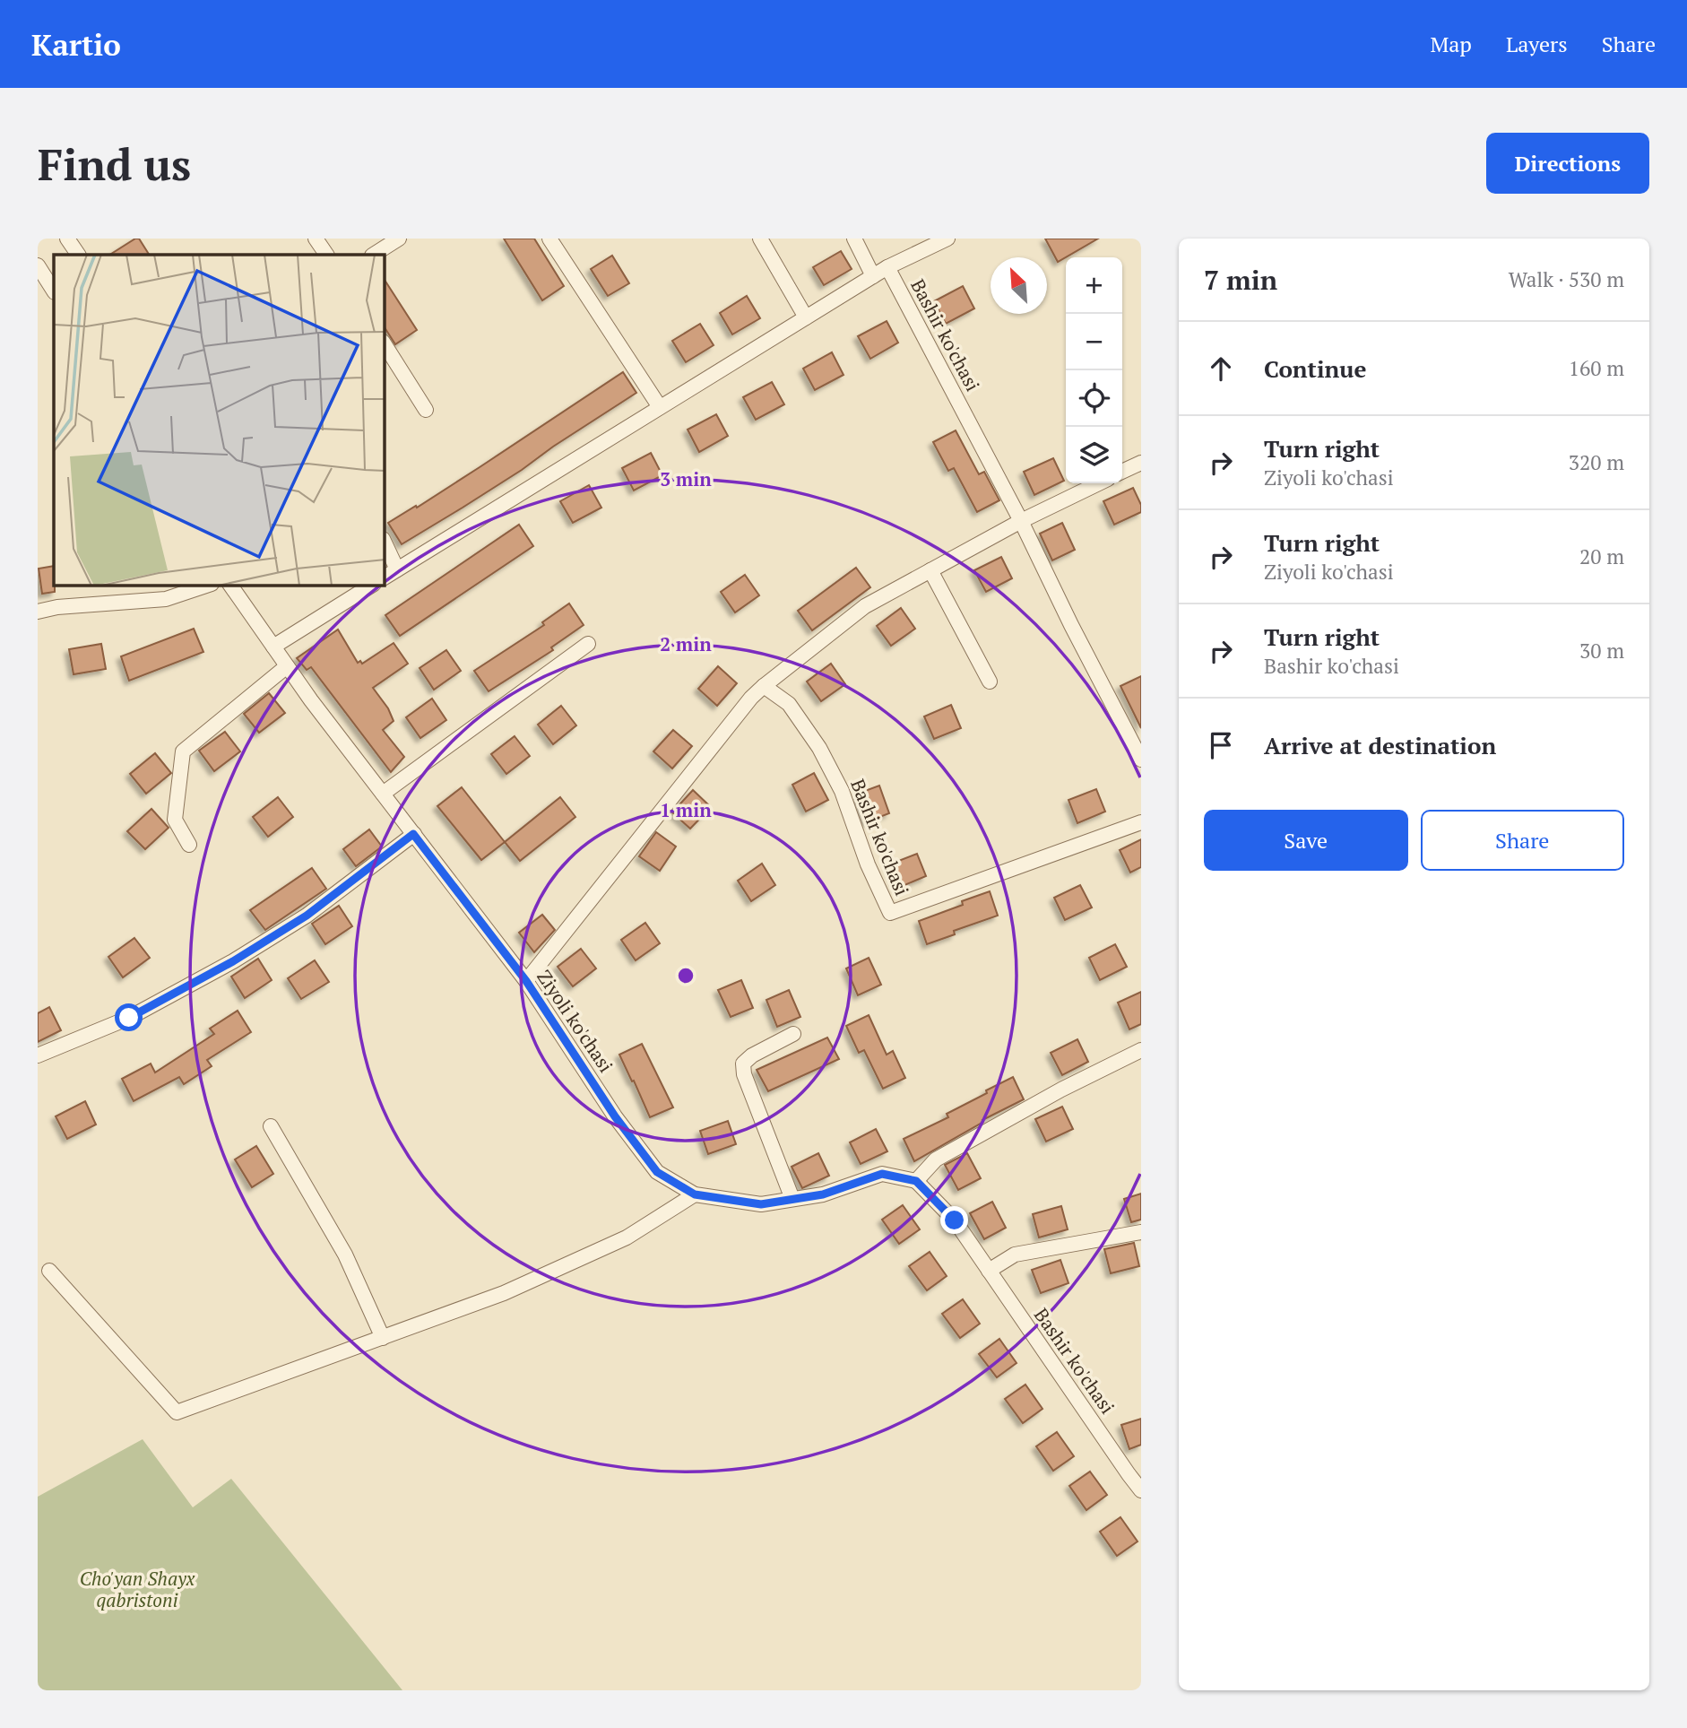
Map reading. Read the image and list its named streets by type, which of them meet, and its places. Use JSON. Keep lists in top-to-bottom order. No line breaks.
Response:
{"streets":{"street":["Bashir ko'chasi","Ziyoli ko'chasi"]},"crossings":[["Bashir ko'chasi","Ziyoli ko'chasi"]],"parks":["Cho'yan Shayx qabristoni"],"north":"top left","page":{"header":"Kartio","nav":["Map","Layers","Share"],"buttons":["Directions",["Save","Share"]],"title":"Find us","heading":["7 min","Walk · 530 m"],"map_buttons":["+","−"],"list":[["Continue","160 m"],["Turn right","Ziyoli ko'chasi","320 m"],["Turn right","Ziyoli ko'chasi","20 m"],["Turn right","Bashir ko'chasi","30 m"],"Arrive at destination"]},"rings":["3 min","2 min","1 min"]}
